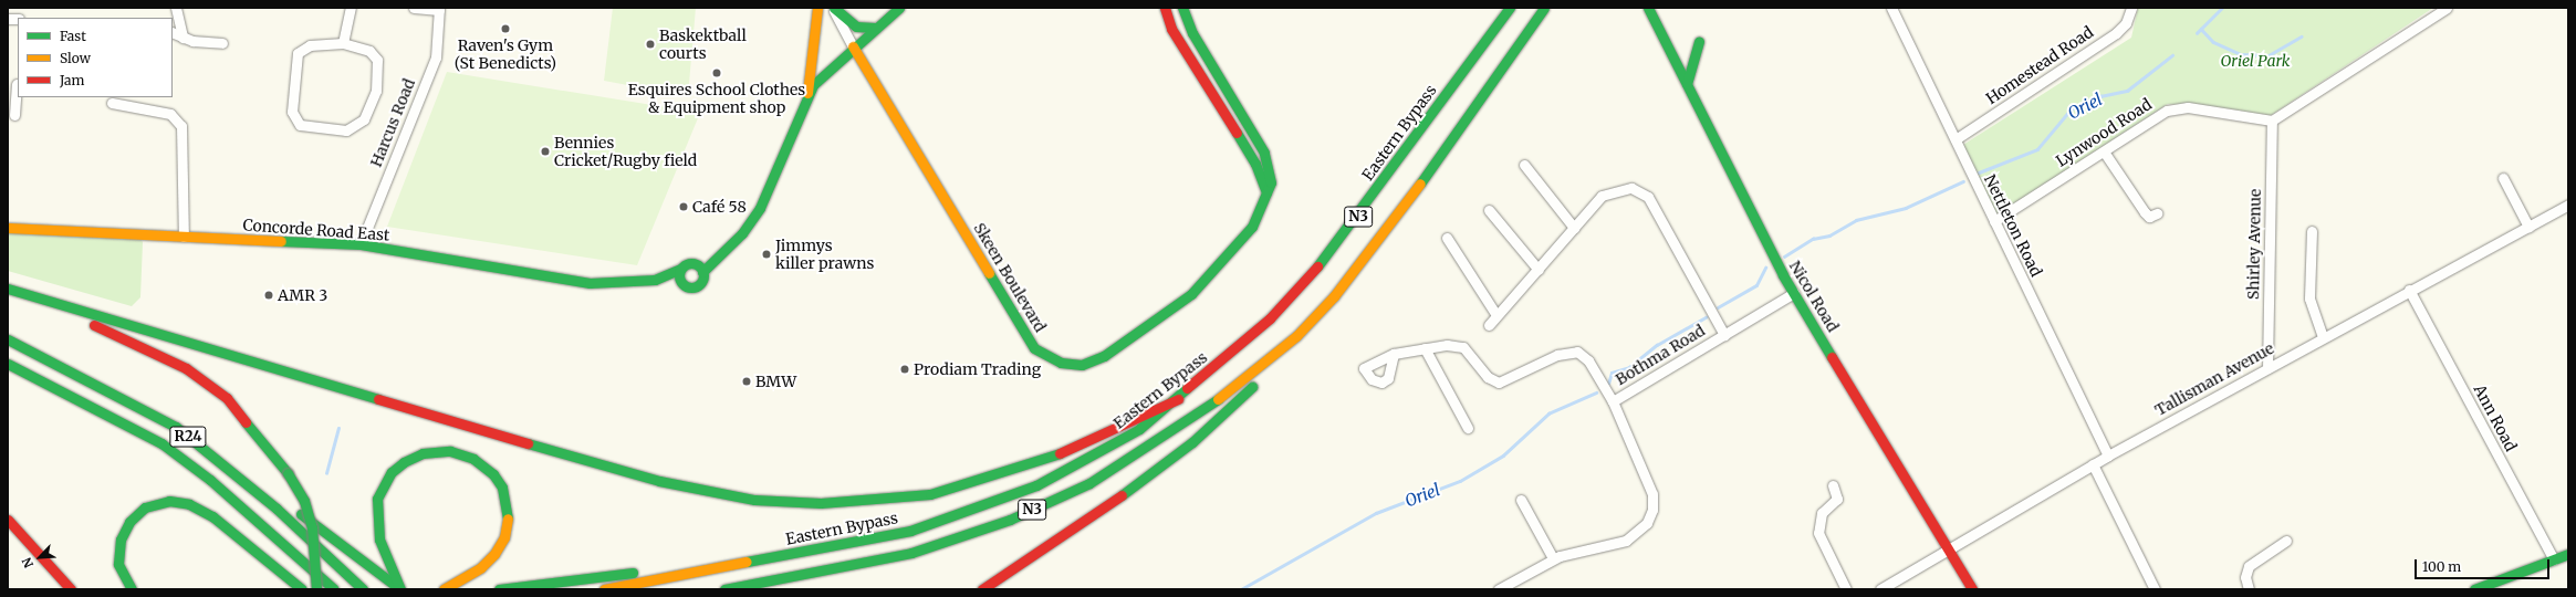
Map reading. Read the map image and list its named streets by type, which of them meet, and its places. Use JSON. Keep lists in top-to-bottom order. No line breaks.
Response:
{"streets":{"main road":["Eastern Bypass","N3","Concorde Road East","Skeen Boulevard","Nicol Road","R24"],"street":["Homestead Road","Harcus Road","Lynwood Road","Nettleton Road","Shirley Avenue","Bothma Road","Tallisman Avenue","Ann Road"]},"crossings":[["Homestead Road","Nettleton Road"],["Harcus Road","Concorde Road East"],["Lynwood Road","Nettleton Road"],["Lynwood Road","Shirley Avenue"],["Nettleton Road","Tallisman Avenue"],["Shirley Avenue","Tallisman Avenue"],["Nicol Road","Bothma Road"],["Nicol Road","Tallisman Avenue"],["Tallisman Avenue","Ann Road"]],"water":["Oriel"],"parks":["Oriel Park"],"places":["Raven's Gym (St Benedicts)","Baskektball courts","Esquires School Clothes & Equipment shop","Bennies Cricket/Rugby field","Café 58","Jimmys killer prawns","AMR 3","Prodiam Trading","BMW"],"legend":["Fast","Slow","Jam"],"scale_bar":"100 m","north":"bottom left"}
